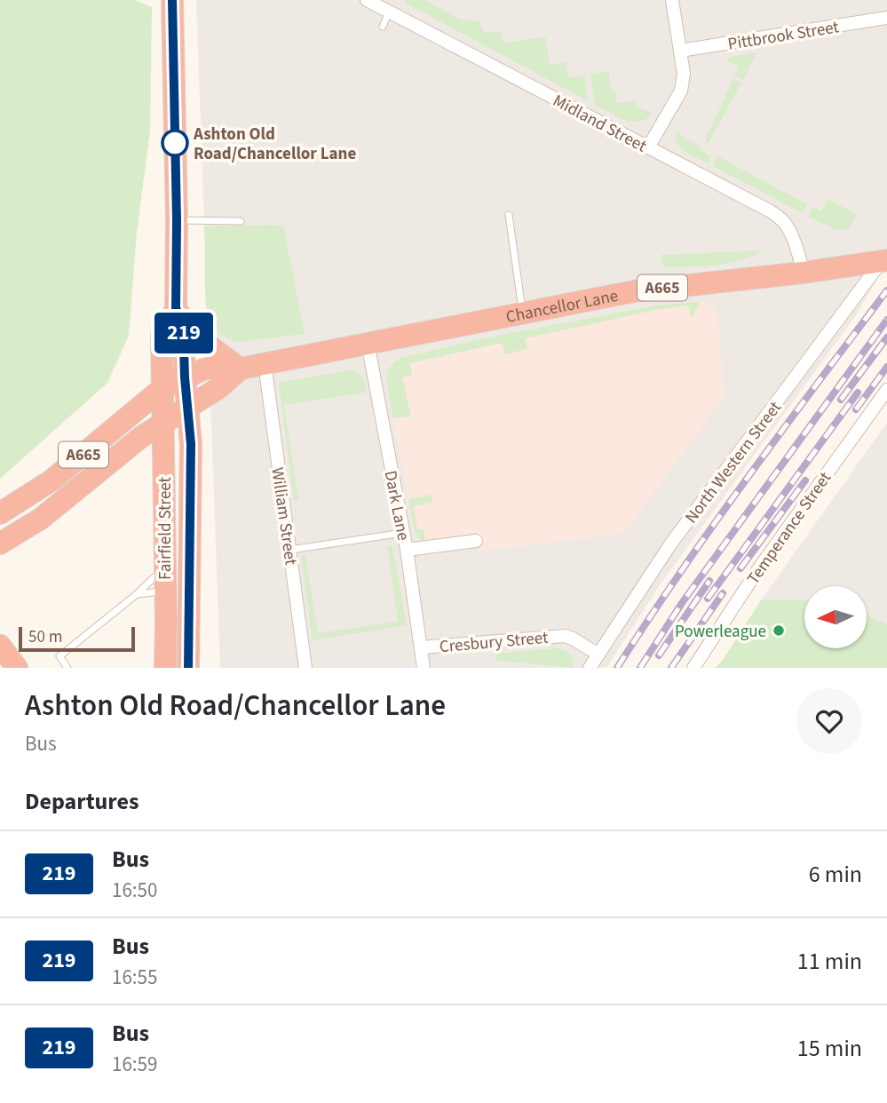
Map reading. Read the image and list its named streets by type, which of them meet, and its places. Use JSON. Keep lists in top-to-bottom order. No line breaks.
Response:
{"streets":{"highway":["A665","Chancellor Lane","Fairfield Street"],"street":["Pittbrook Street","Midland Street","North Western Street","Dark Lane","William Street","Temperance Street","Cresbury Street"]},"crossings":[["Midland Street","Chancellor Lane"],["A665","Chancellor Lane"],["A665","Fairfield Street"],["Chancellor Lane","North Western Street"],["Chancellor Lane","Dark Lane"],["Chancellor Lane","William Street"],["Chancellor Lane","Fairfield Street"],["North Western Street","Cresbury Street"],["Dark Lane","Cresbury Street"]],"places":["Ashton Old Road/Chancellor Lane","Powerleague"],"lines":["bus line 219"],"scale_bar":"50 m","north":"left","page":{"on_map":"219","scale":"50 m","heading":[["Ashton Old Road/Chancellor Lane","Bus"],"Departures"],"list":[{"mark":"219","name":"Bus","note":"16:50","value":"6 min"},{"mark":"219","name":"Bus","note":"16:55","value":"11 min"},{"mark":"219","name":"Bus","note":"16:59","value":"15 min"}]}}
